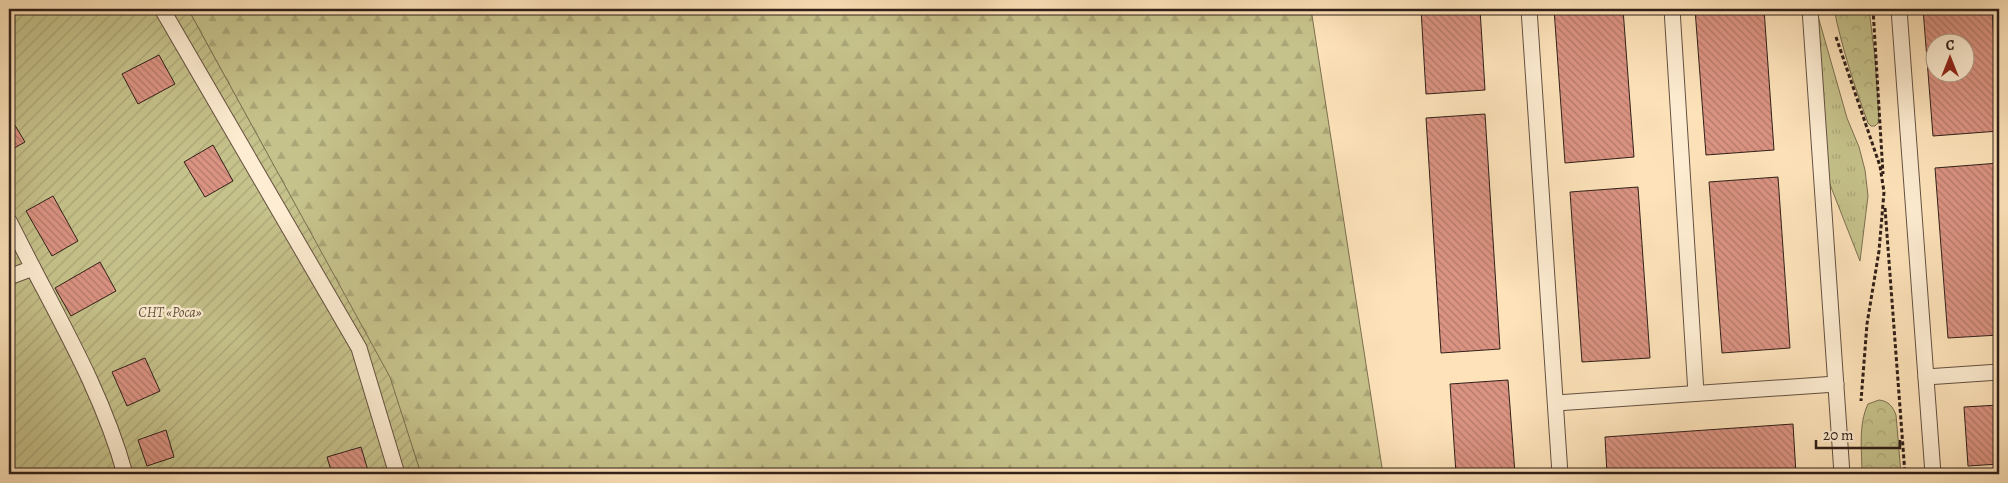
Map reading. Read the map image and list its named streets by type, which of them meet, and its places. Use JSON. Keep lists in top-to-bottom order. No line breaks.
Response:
{"parks":["СНТ «Роса»"],"scale_bar":"20 m","north":"top"}
